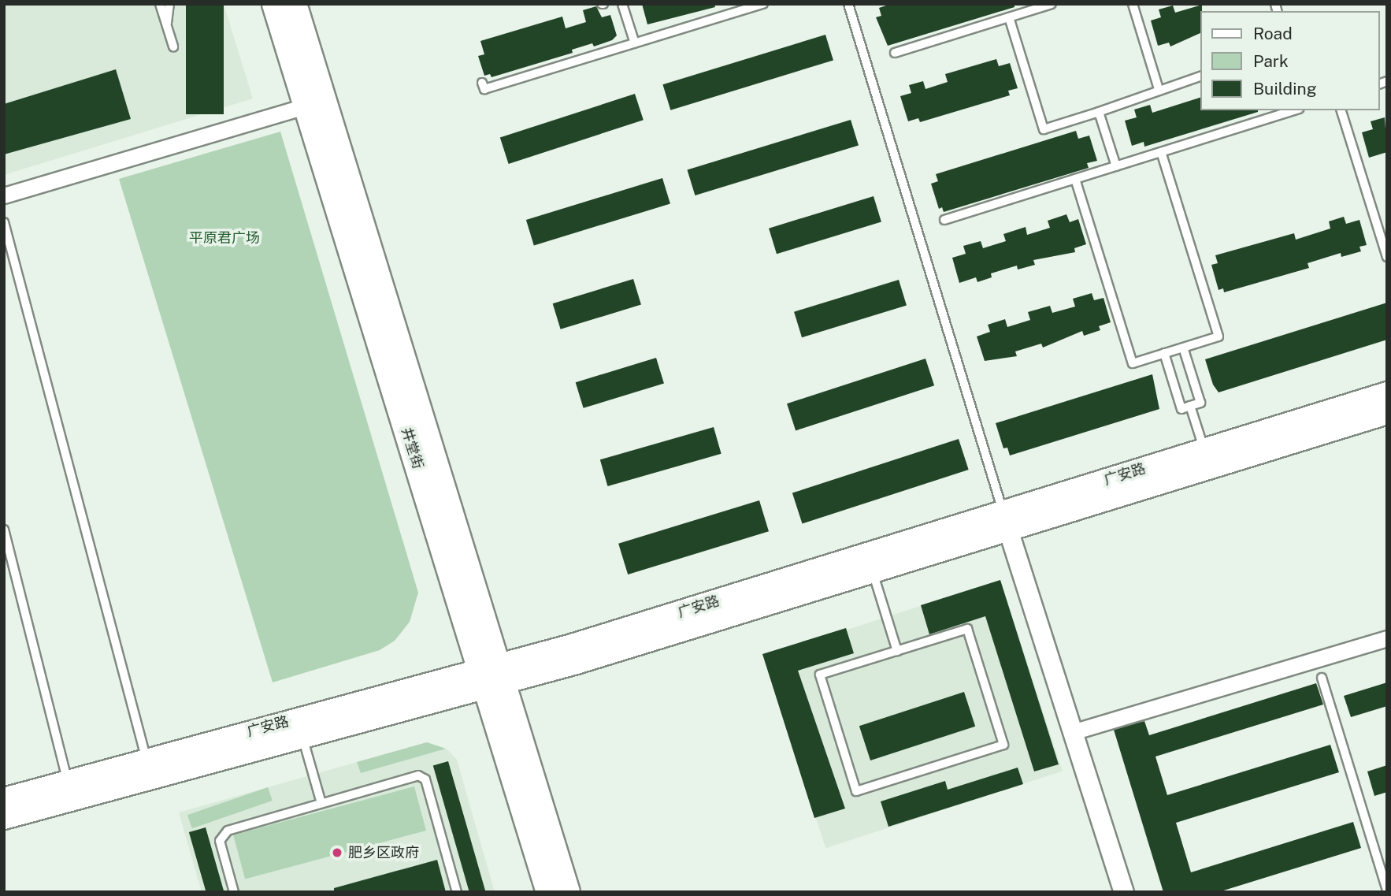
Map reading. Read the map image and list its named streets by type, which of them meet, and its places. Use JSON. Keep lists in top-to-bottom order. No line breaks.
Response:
{"streets":{"main road":["井堂街","广安路"]},"crossings":[["井堂街","广安路"]],"parks":["平原君广场"],"places":["肥乡区政府"],"legend":["Road","Park","Building"]}
